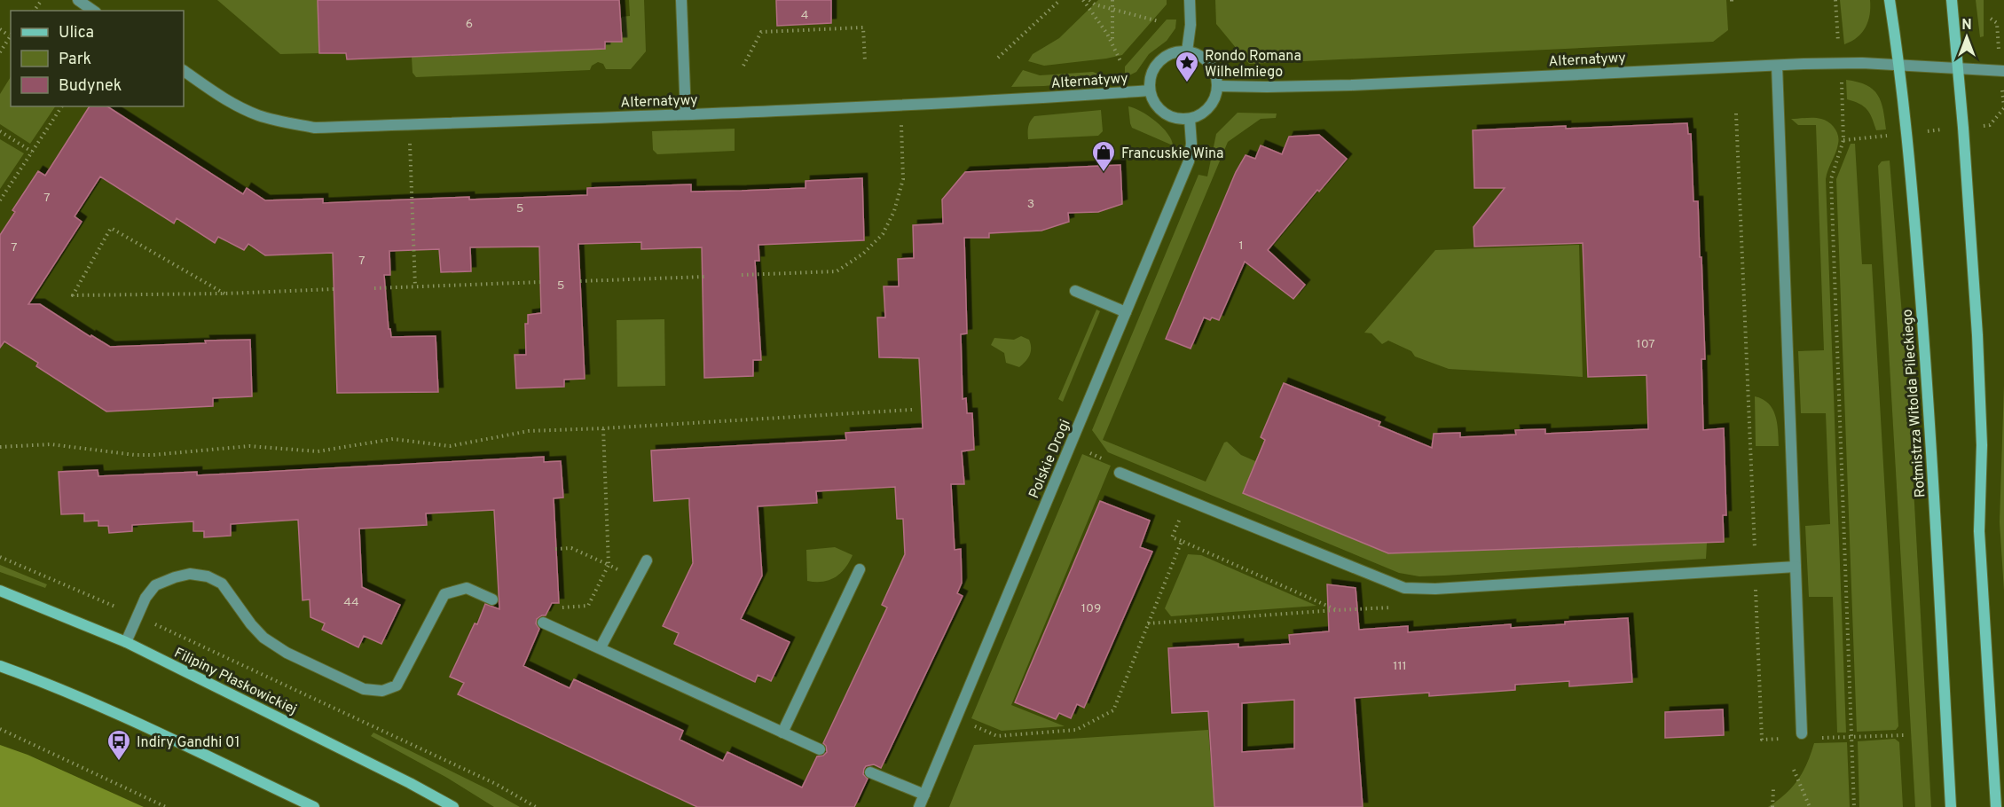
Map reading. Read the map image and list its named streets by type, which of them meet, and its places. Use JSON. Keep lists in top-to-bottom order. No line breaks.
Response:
{"streets":{"main road":["Rotmistrza Witolda Pileckiego","Filipiny Płaskowickiej"],"street":["Alternatywy","Polskie Drogi"]},"crossings":[["Alternatywy","Rotmistrza Witolda Pileckiego"],["Alternatywy","Polskie Drogi"]],"places":{"place":["Rondo Romana Wilhelmiego"],"shop":["Francuskie Wina"],"bus stop":["Indiry Gandhi 01"]},"house_numbers":["4","6","7","3","5","1","7","7","5","107","44","109","111"],"legend":["Ulica","Park","Budynek"],"north":"top"}
